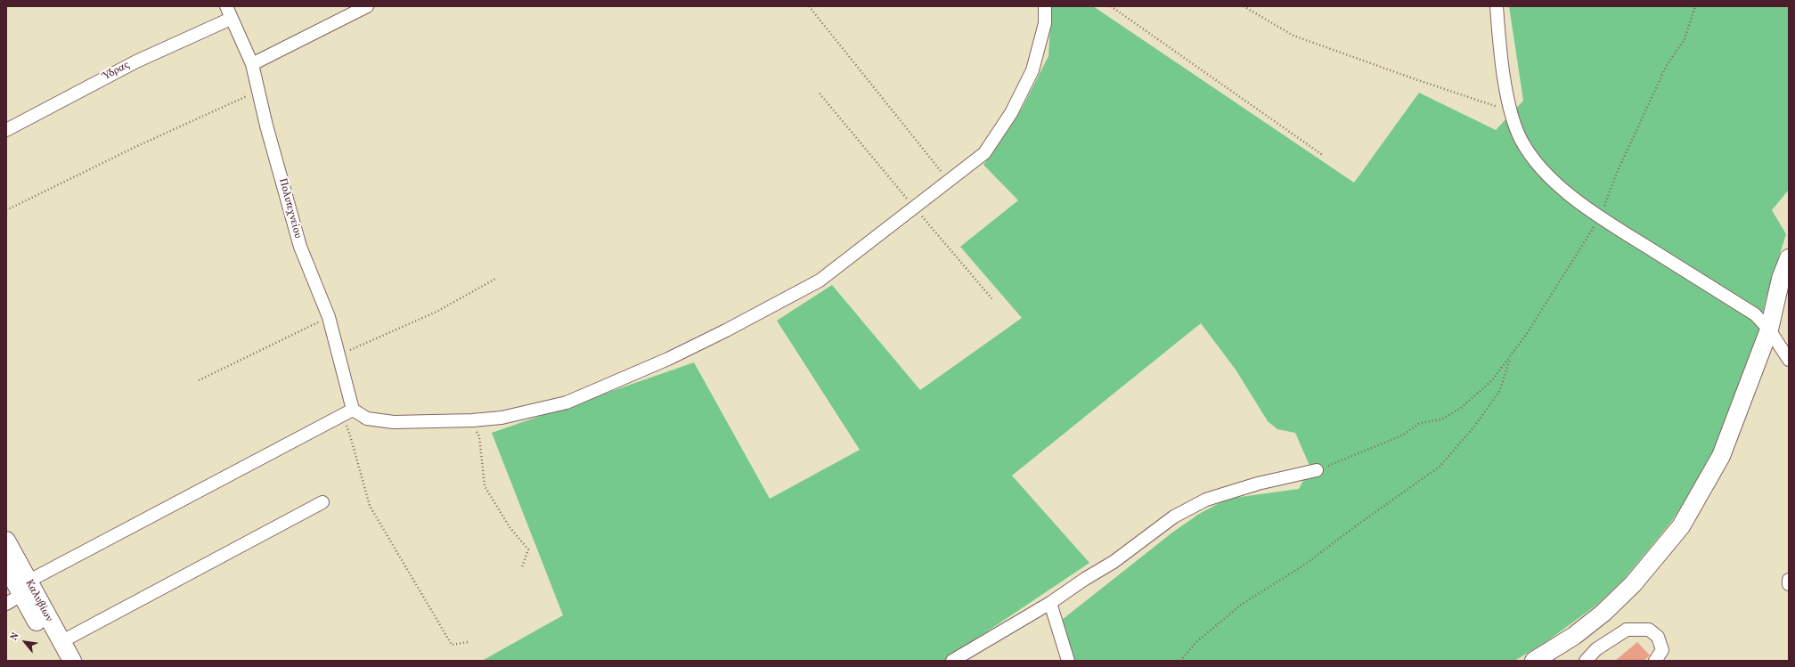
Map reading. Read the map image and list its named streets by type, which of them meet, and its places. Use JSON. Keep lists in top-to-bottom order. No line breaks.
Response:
{"streets":{"street":["Ύδρας","Πολυτεχνείου","Καλυβίων"]},"crossings":[["Ύδρας","Πολυτεχνείου"]],"north":"top left"}
